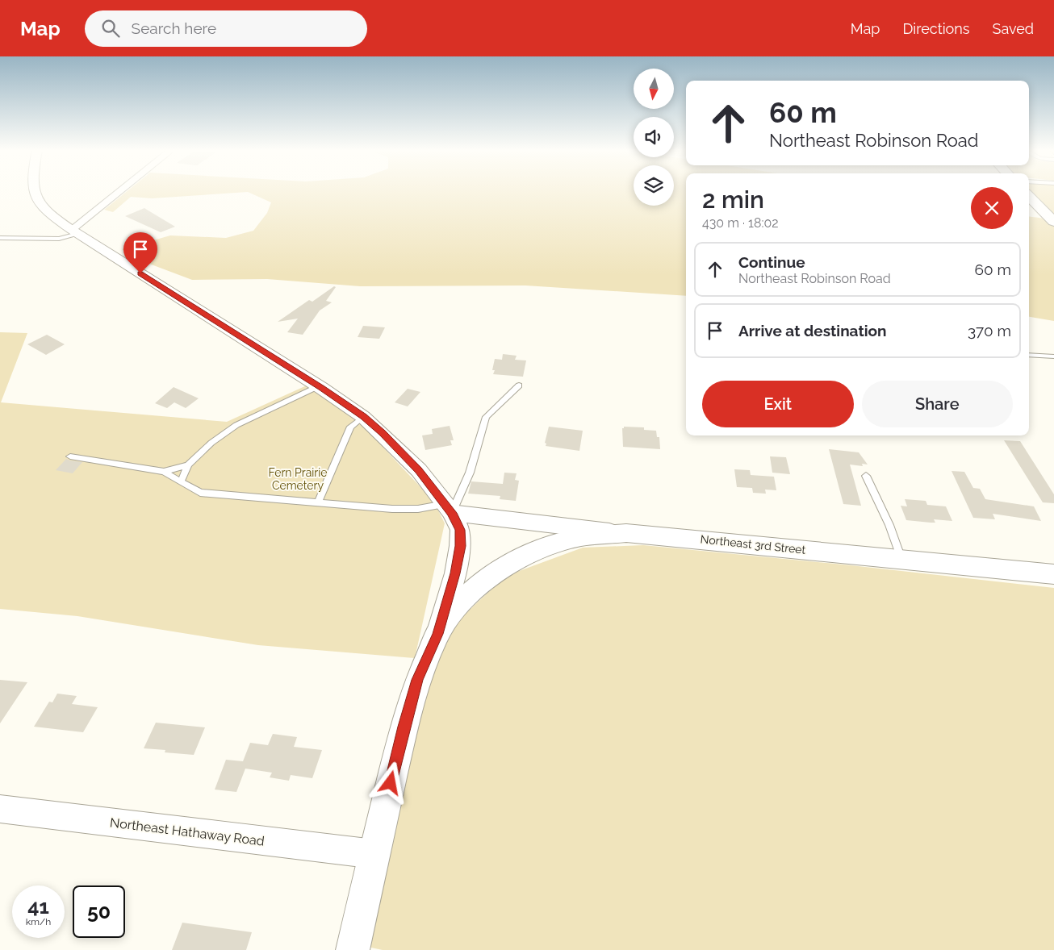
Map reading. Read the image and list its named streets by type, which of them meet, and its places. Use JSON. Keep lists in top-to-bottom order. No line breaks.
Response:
{"streets":{"main road":["Northeast 3rd Street"],"street":["Northeast Hathaway Road"]},"crossings":[["Northeast 3rd Street","Northeast Hathaway Road"]],"parks":["Fern Prairie Cemetery"],"north":"bottom","page":{"header":"Map","search":"Search here","nav":["Map","Directions","Saved"],"turn":["60 m","Northeast Robinson Road"],"heading":["2 min","430 m · 18:02"],"list":[{"name":"Continue","note":"Northeast Robinson Road","value":"60 m"},{"name":"Arrive at destination","value":"370 m"}],"buttons":["Exit","Share"],"speed":"41 km/h","limit":"50"}}
